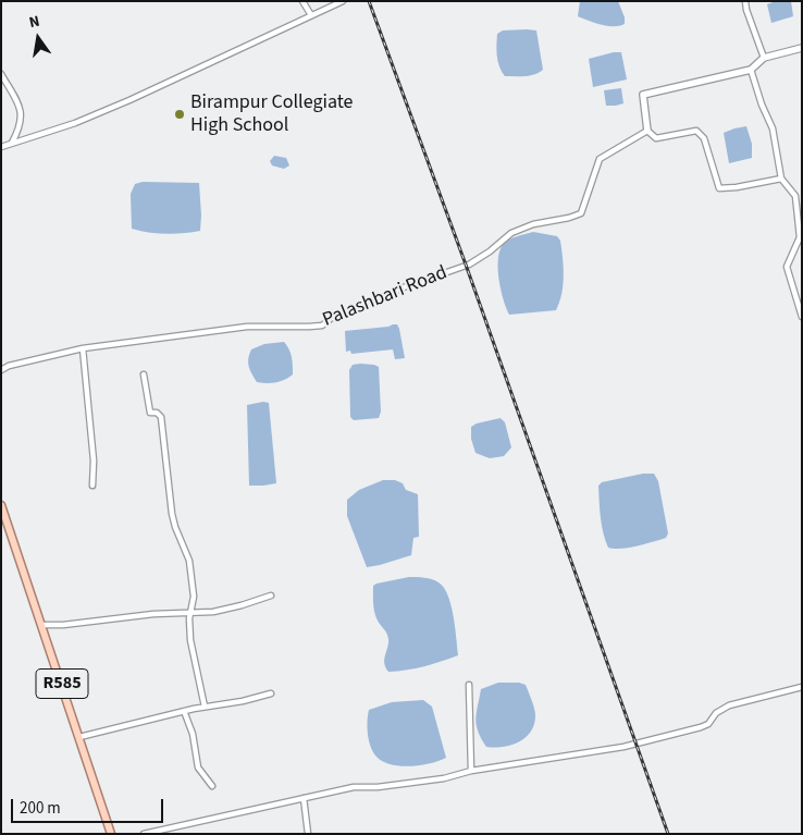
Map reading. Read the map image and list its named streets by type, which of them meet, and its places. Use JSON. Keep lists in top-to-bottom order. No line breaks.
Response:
{"streets":{"main road":["R585"],"street":["Palashbari Road"]},"places":["Birampur Collegiate High School"],"scale_bar":"200 m","north":"top"}
